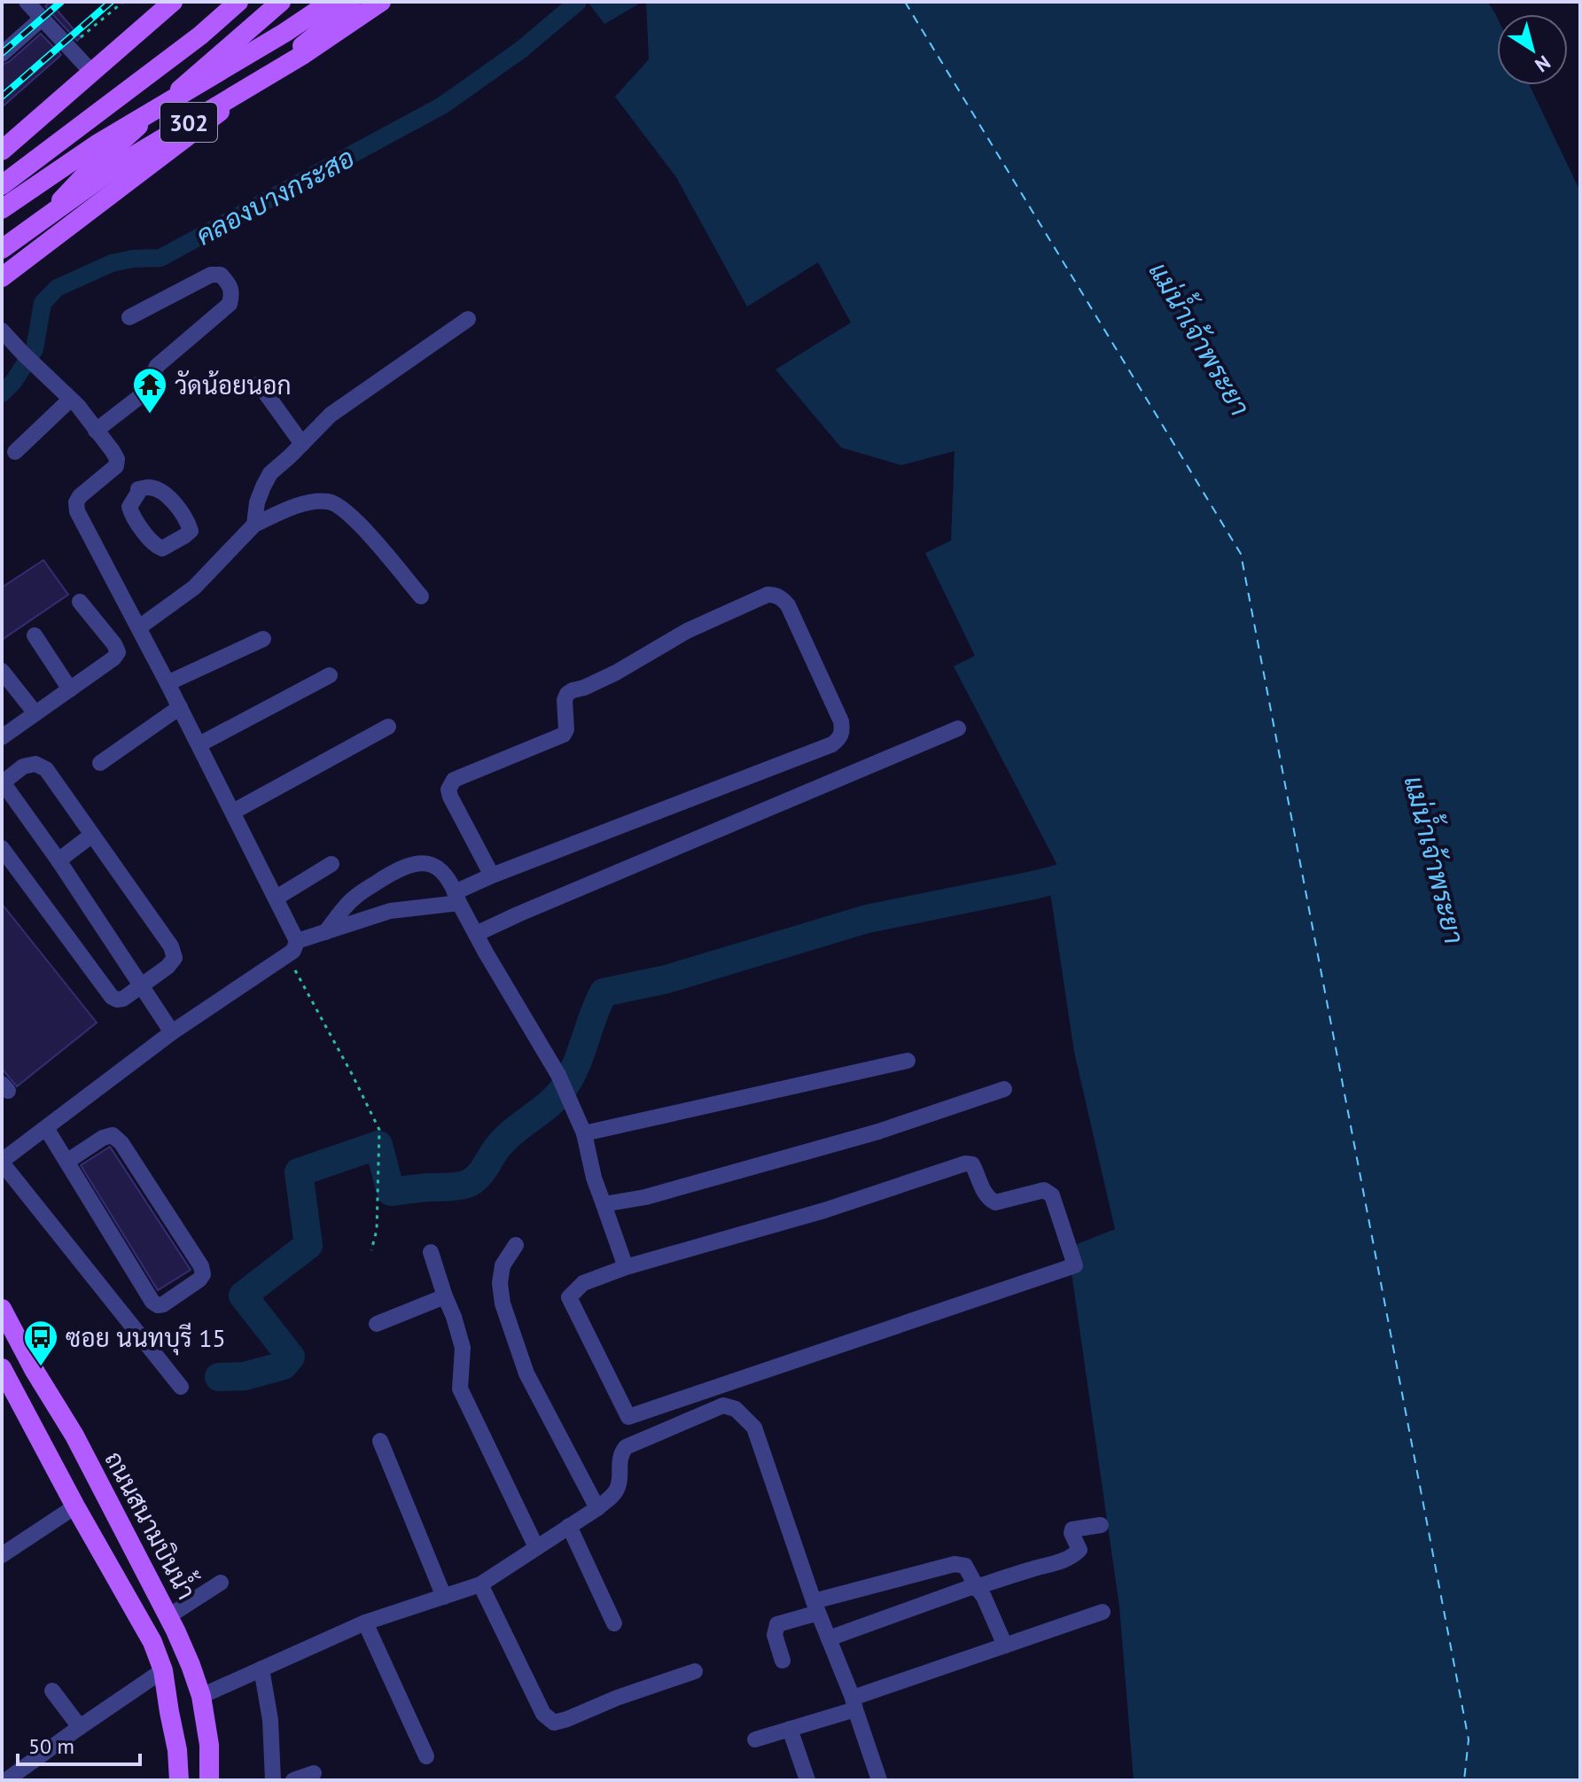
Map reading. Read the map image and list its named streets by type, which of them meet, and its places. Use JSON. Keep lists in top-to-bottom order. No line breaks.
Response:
{"streets":{"main road":["302","ถนนสนามบินน้ำ"]},"water":["คลองบางกระสอ","แม่น้ำเจ้าพระยา"],"places":{"temple":["วัดน้อยนอก"],"bus stop":["ซอย นนทบุรี 15"]},"scale_bar":"50 m","north":"bottom right"}
